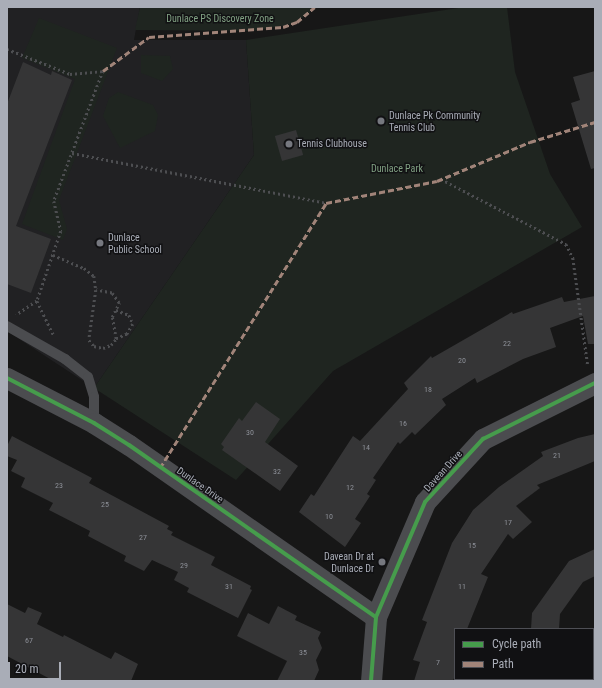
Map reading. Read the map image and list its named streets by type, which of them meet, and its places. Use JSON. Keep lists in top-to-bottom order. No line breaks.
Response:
{"streets":{"street":["Davean Drive","Dunlace Drive"]},"crossings":[["Davean Drive","Dunlace Drive"]],"parks":["Dunlace PS Discovery Zone","Dunlace Park"],"places":["Dunlace Pk Community Tennis Club","Tennis Clubhouse","Dunlace Public School","Davean Dr at Dunlace Dr"],"house_numbers":["22","20","18","16","30","14","21","32","23","12","25","10","17","27","15","29","31","11","67","35","7"],"legend":["Cycle path","Path"],"scale_bar":"20 m"}
